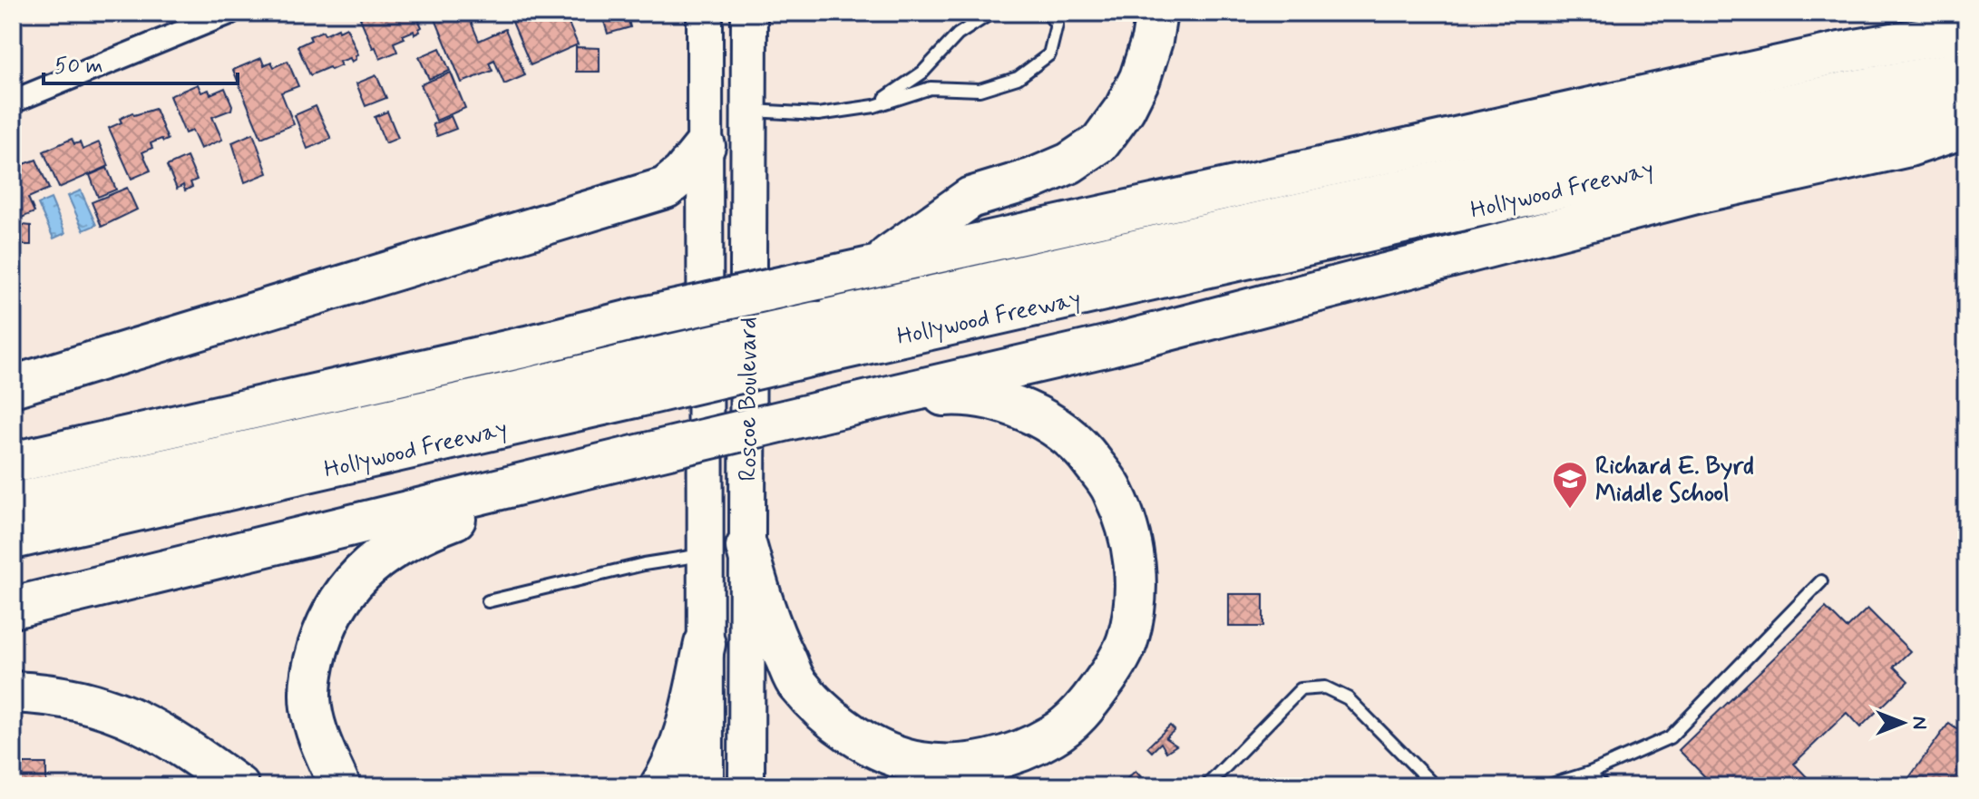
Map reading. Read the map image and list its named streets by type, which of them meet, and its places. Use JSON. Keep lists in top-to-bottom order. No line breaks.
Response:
{"streets":{"highway":["Hollywood Freeway"],"main road":["Roscoe Boulevard"]},"places":{"school or university":["Richard E. Byrd Middle School"]},"scale_bar":"50 m","north":"right"}
